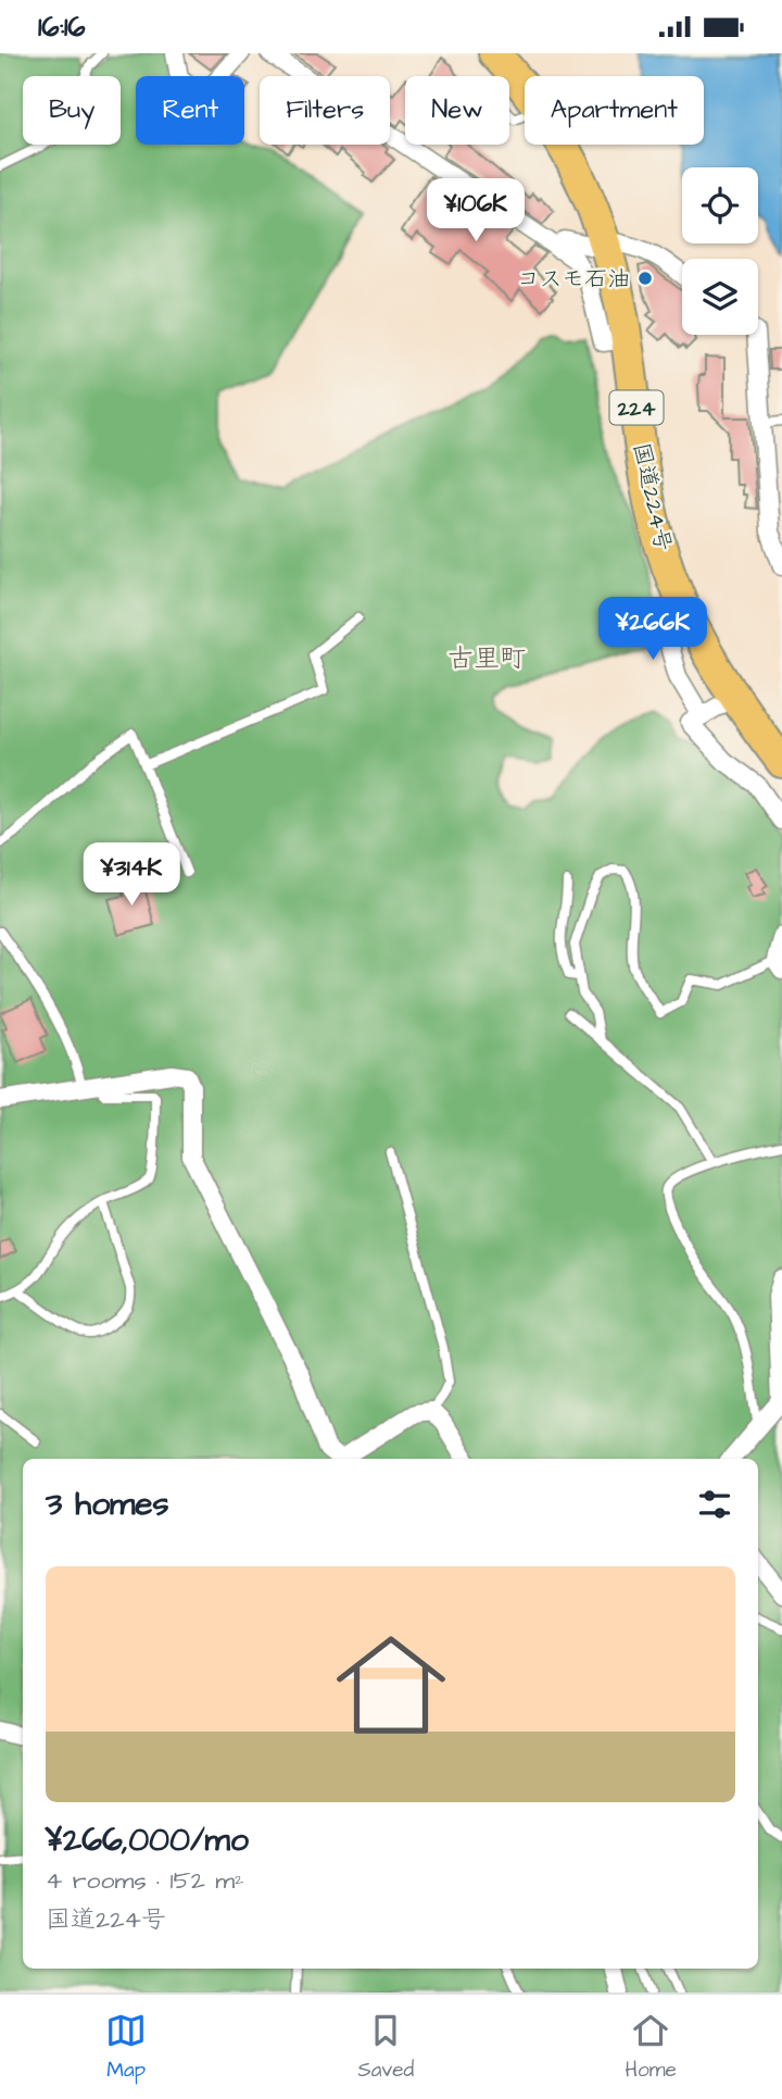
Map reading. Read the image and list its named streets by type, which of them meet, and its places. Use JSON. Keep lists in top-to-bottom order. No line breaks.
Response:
{"streets":{"highway":["224","国道224号"]},"districts":["古里町"],"places":["コスモ石油"],"page":{"status":"16:16","chip":["Buy","Rent","Filters","New","Apartment"],"price":["¥106K","¥266K","¥314K"],"heading":"3 homes","list":[{"name":"¥266,000/mo","note":"4 rooms · 152 m² · 国道224号"}],"tabs":["Map","Saved","Home"]}}
